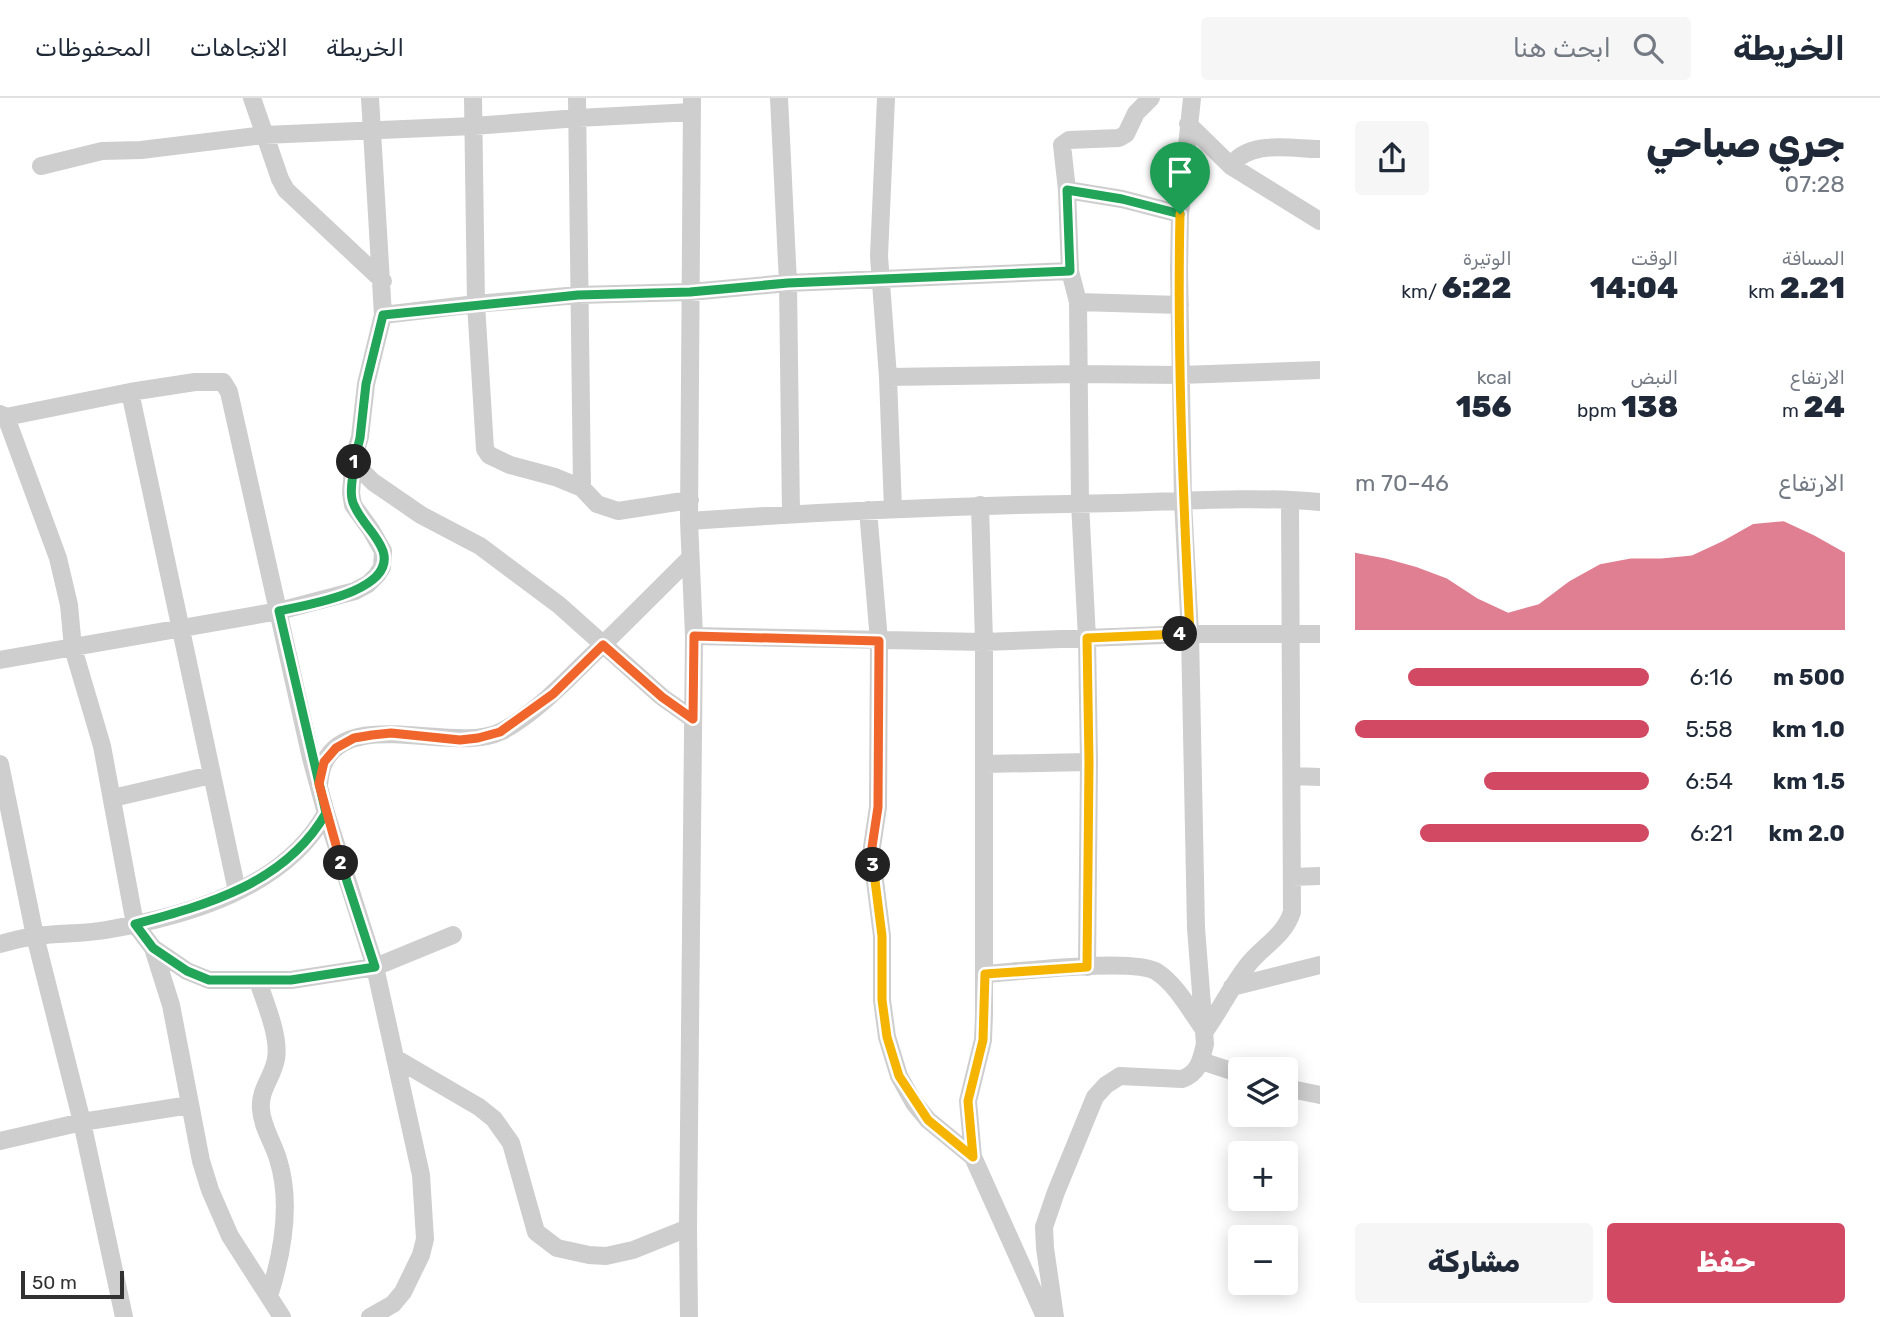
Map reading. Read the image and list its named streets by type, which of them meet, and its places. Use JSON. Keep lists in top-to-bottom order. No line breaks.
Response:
{"scale_bar":"50 m","page":{"header":"الخريطة","search":"ابحث هنا","nav":["الخريطة","الاتجاهات","المحفوظات"],"heading":["جري صباحي","07:28"],"stats":[["المسافة","2.21 km"],["الوقت","14:04"],["الوتيرة","6:22 /km"],["الارتفاع","24 m"],["النبض","138 bpm"],["kcal","156"]],"pins":["1","4","2","3"],"chart":["الارتفاع","46–70 m"],"list":[{"name":"500 m","note":"6:16"},{"name":"1.0 km","note":"5:58"},{"name":"1.5 km","note":"6:54"},{"name":"2.0 km","note":"6:21"}],"map_buttons":["+","−"],"buttons":["حفظ","مشاركة"],"scale":"50 m"}}
